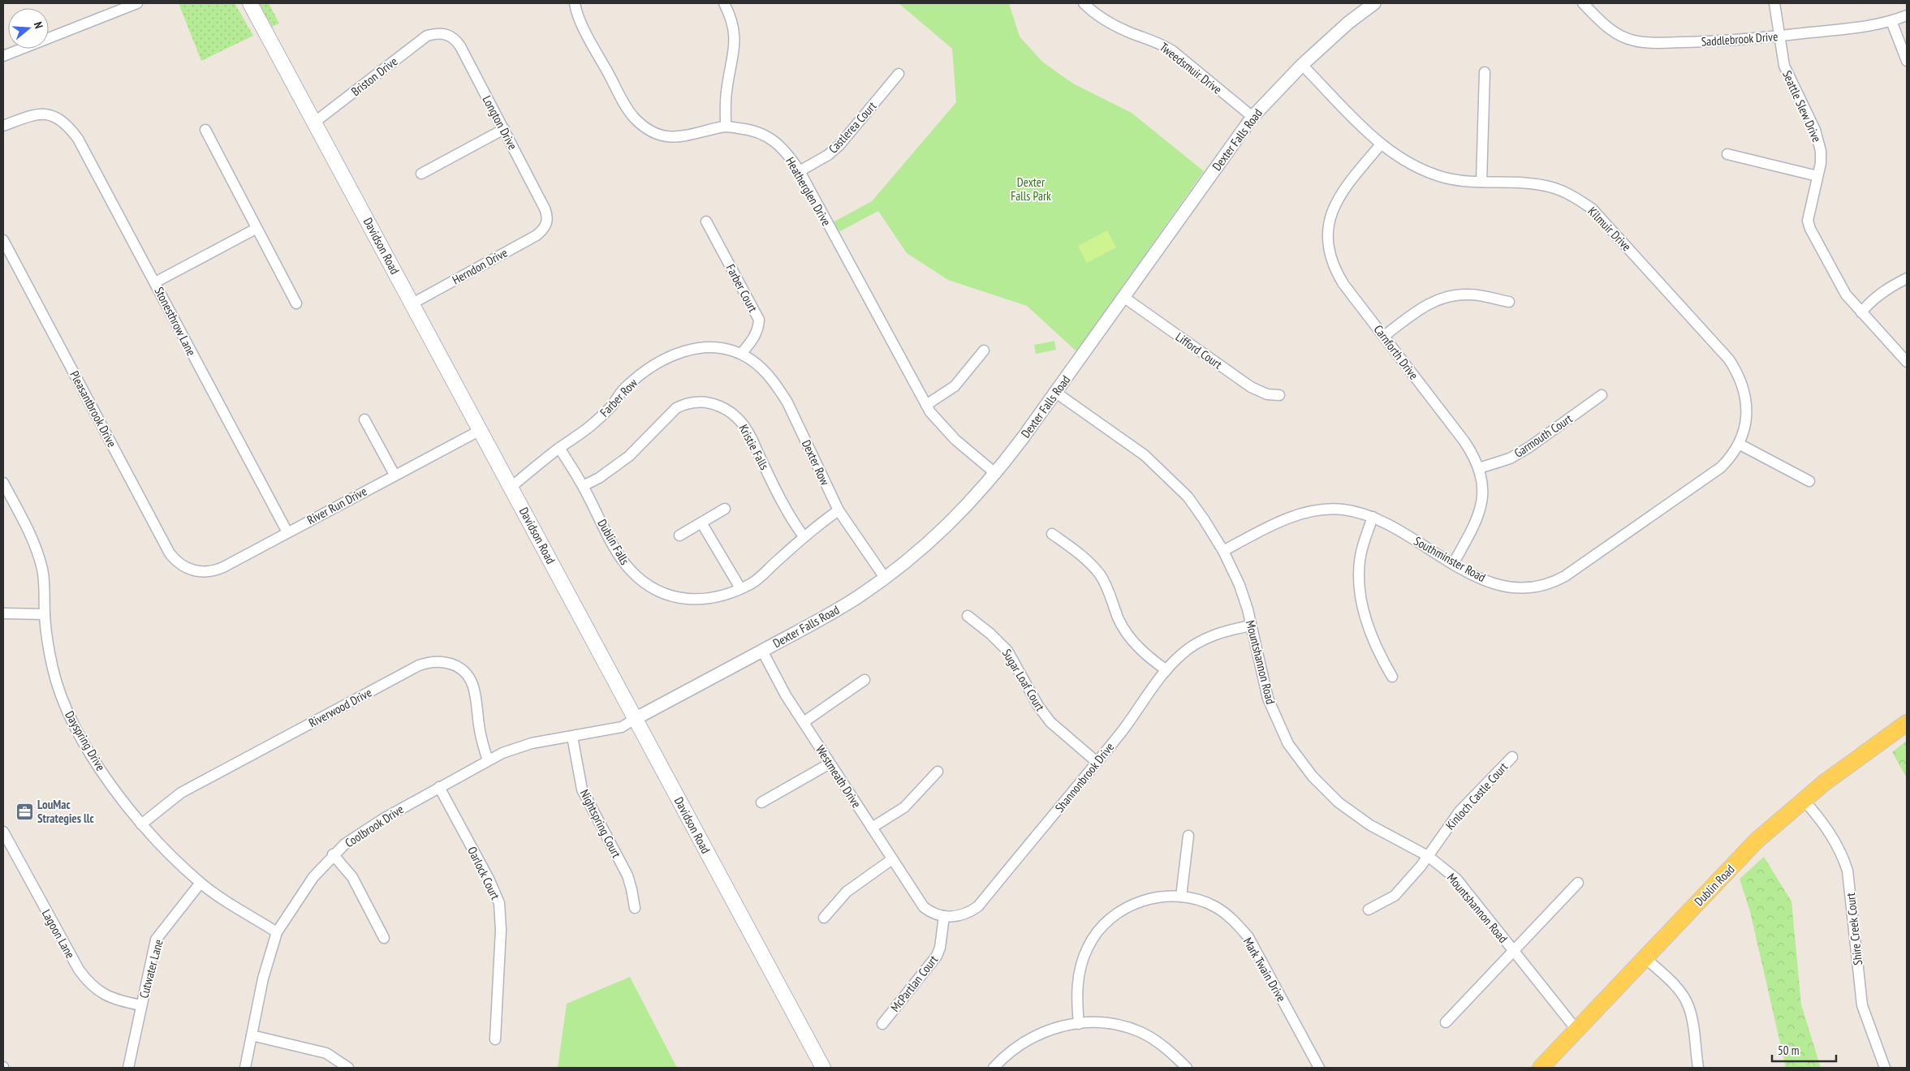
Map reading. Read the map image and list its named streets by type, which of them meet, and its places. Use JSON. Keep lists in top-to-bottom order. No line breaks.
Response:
{"streets":{"main road":["Davidson Road","Dublin Road"],"street":["Saddlebrook Drive","Tweedsmuir Drive","Briston Drive","Seattle Slew Drive","Longton Drive","Castlerea Court","Dexter Falls Road","Heatherglen Drive","Kilmuir Drive","Herndon Drive","Farber Court","Stonesthrow Lane","Lifford Court","Carnforth Drive","Farber Row","Pleasantbrook Drive","Garmouth Court","Kristie Falls","Dexter Row","River Run Drive","Dublin Falls","Southminster Road","Mountshannon Road","Sugar Loaf Court","Riverwood Drive","Dayspring Drive","Westmeath Drive","Shannonbrook Drive","Kinloch Castle Court","Nightspring Court","Coolbrook Drive","Oarlock Court","Shire Creek Court","Lagoon Lane","Cutwater Lane","Mark Twain Drive","McPartlan Court"]},"crossings":[["Saddlebrook Drive","Seattle Slew Drive"],["Tweedsmuir Drive","Dexter Falls Road"],["Briston Drive","Longton Drive"],["Briston Drive","Davidson Road"],["Longton Drive","Herndon Drive"],["Castlerea Court","Heatherglen Drive"],["Dexter Falls Road","Heatherglen Drive"],["Dexter Falls Road","Kilmuir Drive"],["Dexter Falls Road","Davidson Road"],["Dexter Falls Road","Lifford Court"],["Dexter Falls Road","Dexter Row"],["Dexter Falls Road","Mountshannon Road"],["Dexter Falls Road","Westmeath Drive"],["Dexter Falls Road","Coolbrook Drive"],["Kilmuir Drive","Carnforth Drive"],["Kilmuir Drive","Southminster Road"],["Davidson Road","Herndon Drive"],["Davidson Road","Farber Row"],["Davidson Road","River Run Drive"],["Davidson Road","Coolbrook Drive"],["Farber Court","Farber Row"],["Farber Court","Dexter Row"],["Stonesthrow Lane","River Run Drive"],["Carnforth Drive","Garmouth Court"],["Carnforth Drive","Southminster Road"],["Farber Row","Dexter Row"],["Farber Row","Dublin Falls"],["Pleasantbrook Drive","River Run Drive"],["Kristie Falls","Dublin Falls"],["Dexter Row","Dublin Falls"],["Southminster Road","Mountshannon Road"],["Mountshannon Road","Shannonbrook Drive"],["Mountshannon Road","Kinloch Castle Court"],["Mountshannon Road","Dublin Road"],["Sugar Loaf Court","Shannonbrook Drive"],["Riverwood Drive","Dayspring Drive"],["Riverwood Drive","Coolbrook Drive"],["Dayspring Drive","Coolbrook Drive"],["Dayspring Drive","Cutwater Lane"],["Westmeath Drive","Shannonbrook Drive"],["Shannonbrook Drive","McPartlan Court"],["Nightspring Court","Coolbrook Drive"],["Coolbrook Drive","Oarlock Court"],["Dublin Road","Shire Creek Court"],["Lagoon Lane","Cutwater Lane"]],"parks":["Dexter Falls Park"],"places":{"office":["LouMac Strategies llc"]},"scale_bar":"50 m","north":"right"}
